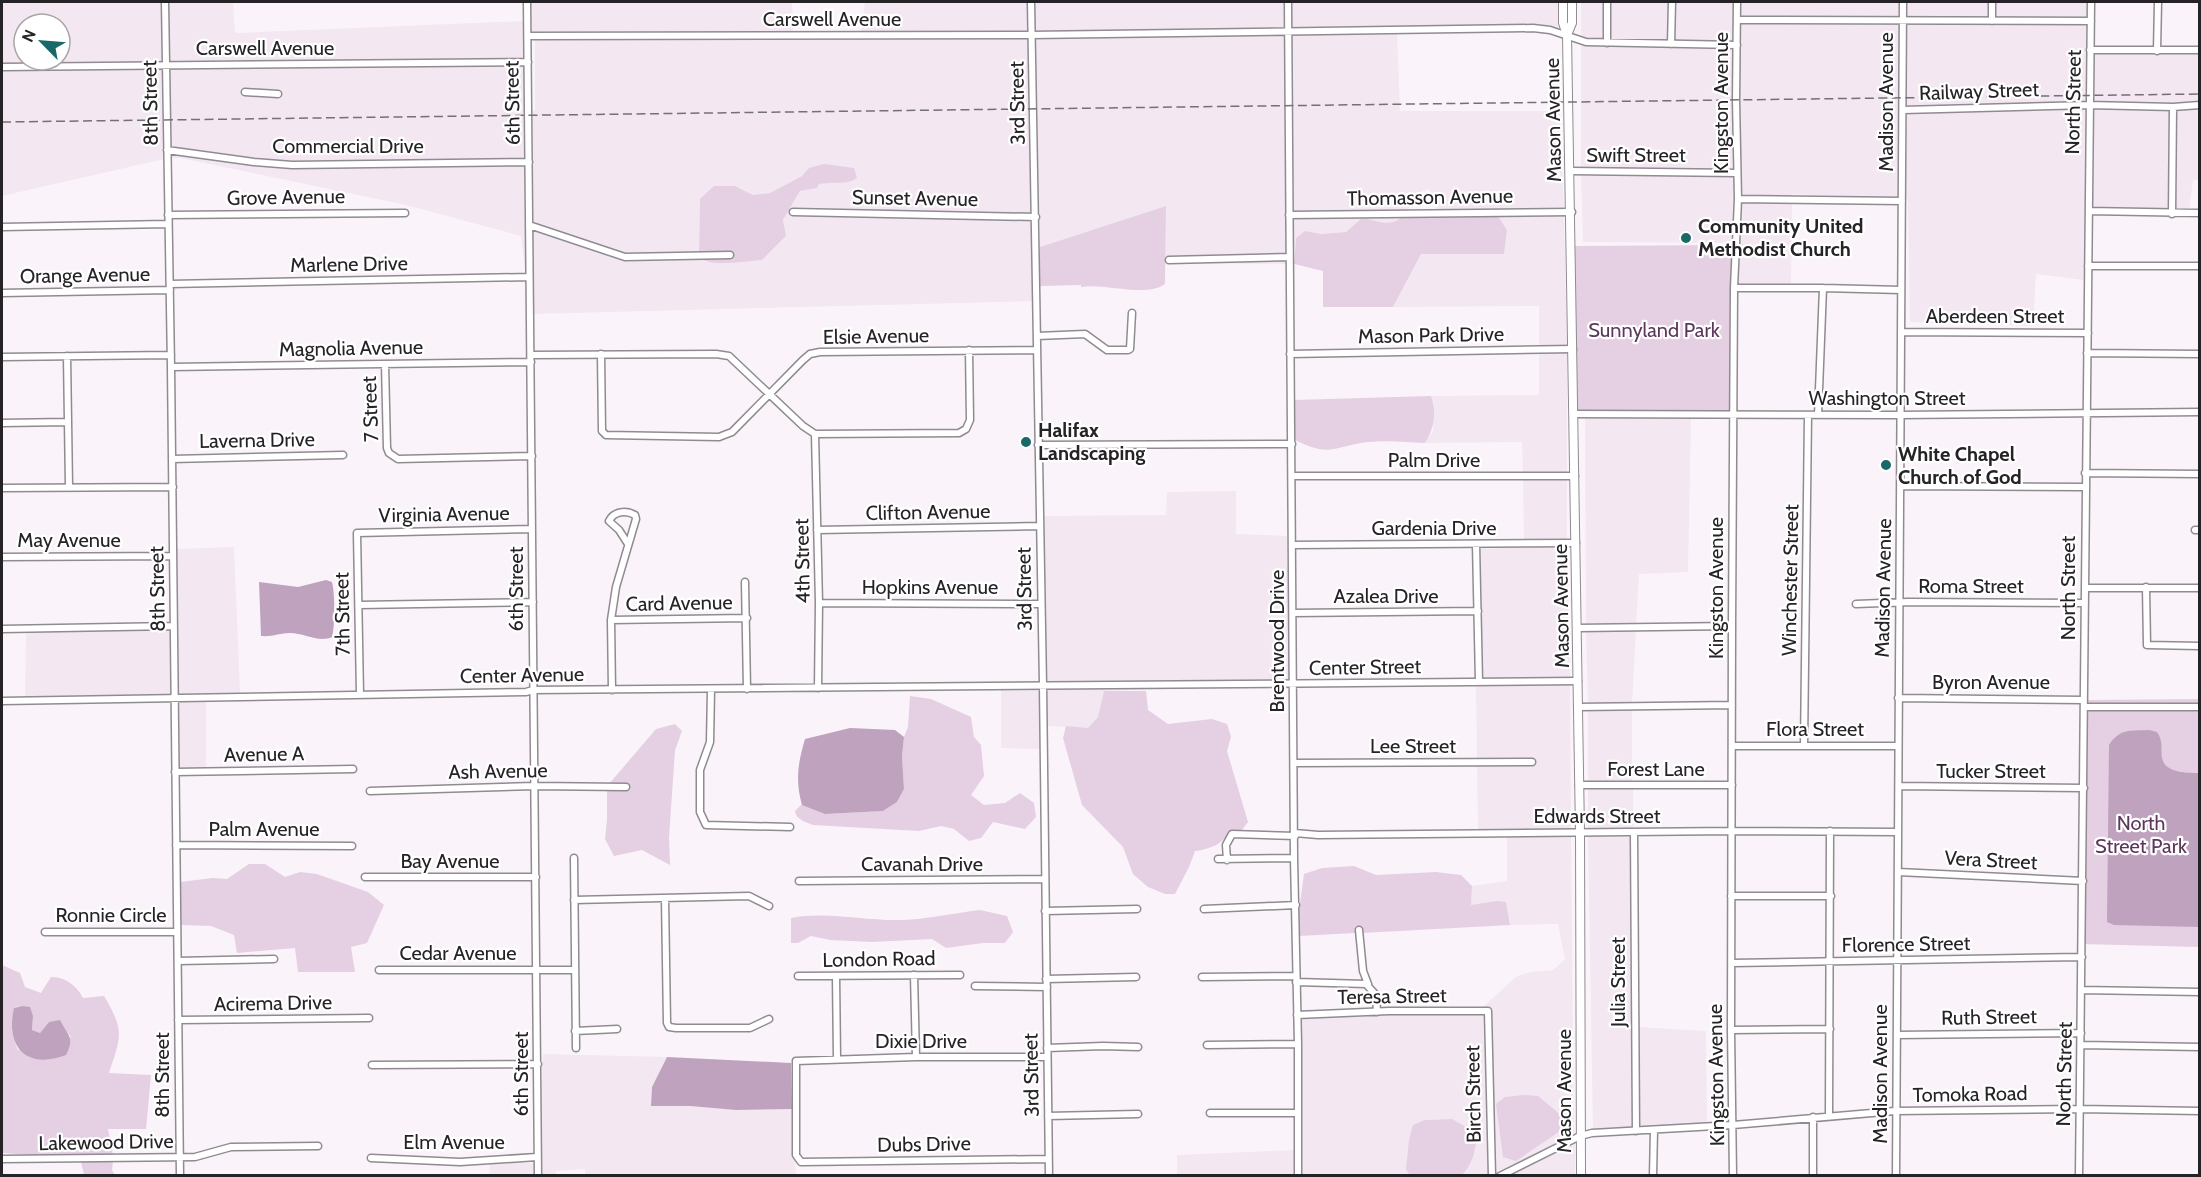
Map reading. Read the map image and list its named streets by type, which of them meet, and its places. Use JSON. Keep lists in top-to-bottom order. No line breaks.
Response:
{"streets":{"main road":["Mason Avenue"],"street":["Carswell Avenue","Railway Street","Madison Avenue","North Street","8th Street","6th Street","3rd Street","Kingston Avenue","Commercial Drive","Swift Street","Grove Avenue","Thomasson Avenue","Sunset Avenue","Marlene Drive","Orange Avenue","Aberdeen Street","Mason Park Drive","Elsie Avenue","Magnolia Avenue","Washington Street","7 Street","Laverna Drive","Palm Drive","Clifton Avenue","Virginia Avenue","Gardenia Drive","May Avenue","4th Street","Winchester Street","Roma Street","Hopkins Avenue","Azalea Drive","Card Avenue","7th Street","Brentwood Drive","Center Street","Center Avenue","Byron Avenue","Flora Street","Lee Street","Avenue A","Forest Lane","Ash Avenue","Tucker Street","Edwards Street","Palm Avenue","Vera Street","Bay Avenue","Cavanah Drive","Ronnie Circle","Florence Street","Cedar Avenue","London Road","Julia Street","Teresa Street","Acirema Drive","Ruth Street","Dixie Drive","Birch Street","Tomoka Road","Lakewood Drive","Elm Avenue","Dubs Drive"]},"crossings":[["Carswell Avenue","8th Street"],["Carswell Avenue","6th Street"],["Carswell Avenue","3rd Street"],["Carswell Avenue","Kingston Avenue"],["Carswell Avenue","Mason Avenue"],["Carswell Avenue","Brentwood Drive"],["Railway Street","Madison Avenue"],["Railway Street","North Street"],["Madison Avenue","Aberdeen Street"],["Madison Avenue","Washington Street"],["Madison Avenue","Roma Street"],["Madison Avenue","Byron Avenue"],["Madison Avenue","Flora Street"],["Madison Avenue","Tucker Street"],["Madison Avenue","Edwards Street"],["Madison Avenue","Vera Street"],["Madison Avenue","Florence Street"],["Madison Avenue","Ruth Street"],["Madison Avenue","Tomoka Road"],["North Street","Aberdeen Street"],["North Street","Washington Street"],["North Street","Roma Street"],["North Street","Byron Avenue"],["North Street","Tucker Street"],["North Street","Vera Street"],["North Street","Florence Street"],["North Street","Ruth Street"],["North Street","Tomoka Road"],["8th Street","Commercial Drive"],["8th Street","Grove Avenue"],["8th Street","Marlene Drive"],["8th Street","Orange Avenue"],["8th Street","Magnolia Avenue"],["8th Street","Laverna Drive"],["8th Street","May Avenue"],["8th Street","Center Avenue"],["8th Street","Avenue A"],["8th Street","Palm Avenue"],["8th Street","Ronnie Circle"],["8th Street","Acirema Drive"],["8th Street","Lakewood Drive"],["6th Street","Commercial Drive"],["6th Street","Marlene Drive"],["6th Street","Magnolia Avenue"],["6th Street","7 Street"],["6th Street","Virginia Avenue"],["6th Street","Center Avenue"],["6th Street","Ash Avenue"],["6th Street","Bay Avenue"],["6th Street","Cedar Avenue"],["6th Street","Elm Avenue"],["3rd Street","Sunset Avenue"],["3rd Street","Elsie Avenue"],["3rd Street","Clifton Avenue"],["3rd Street","Hopkins Avenue"],["3rd Street","Center Street"],["3rd Street","Center Avenue"],["3rd Street","Cavanah Drive"],["3rd Street","Dixie Drive"],["3rd Street","Dubs Drive"],["Kingston Avenue","Swift Street"],["Kingston Avenue","Washington Street"],["Kingston Avenue","Flora Street"],["Kingston Avenue","Forest Lane"],["Kingston Avenue","Edwards Street"],["Kingston Avenue","Florence Street"],["Kingston Avenue","Tomoka Road"],["Mason Avenue","Swift Street"],["Mason Avenue","Thomasson Avenue"],["Mason Avenue","Mason Park Drive"],["Mason Avenue","Washington Street"],["Mason Avenue","Palm Drive"],["Mason Avenue","Gardenia Drive"],["Mason Avenue","Center Street"],["Mason Avenue","Forest Lane"],["Mason Avenue","Edwards Street"],["Mason Avenue","Tomoka Road"],["Thomasson Avenue","Brentwood Drive"],["Marlene Drive","Orange Avenue"],["Mason Park Drive","Brentwood Drive"],["Magnolia Avenue","7 Street"],["Washington Street","Winchester Street"],["Palm Drive","Brentwood Drive"],["Clifton Avenue","4th Street"],["Virginia Avenue","7th Street"],["Gardenia Drive","Brentwood Drive"],["4th Street","Hopkins Avenue"],["4th Street","Center Avenue"],["Winchester Street","Flora Street"],["Azalea Drive","Brentwood Drive"],["7th Street","Center Avenue"],["Brentwood Drive","Center Street"],["Brentwood Drive","Lee Street"],["Brentwood Drive","Edwards Street"],["Brentwood Drive","Teresa Street"],["Center Street","Center Avenue"],["Edwards Street","Julia Street"],["Julia Street","Tomoka Road"],["Teresa Street","Birch Street"],["Dixie Drive","Dubs Drive"]],"parks":["Sunnyland Park","North Street Park"],"places":["Community United Methodist Church","Halifax Landscaping","White Chapel Church of God"],"north":"top left"}
